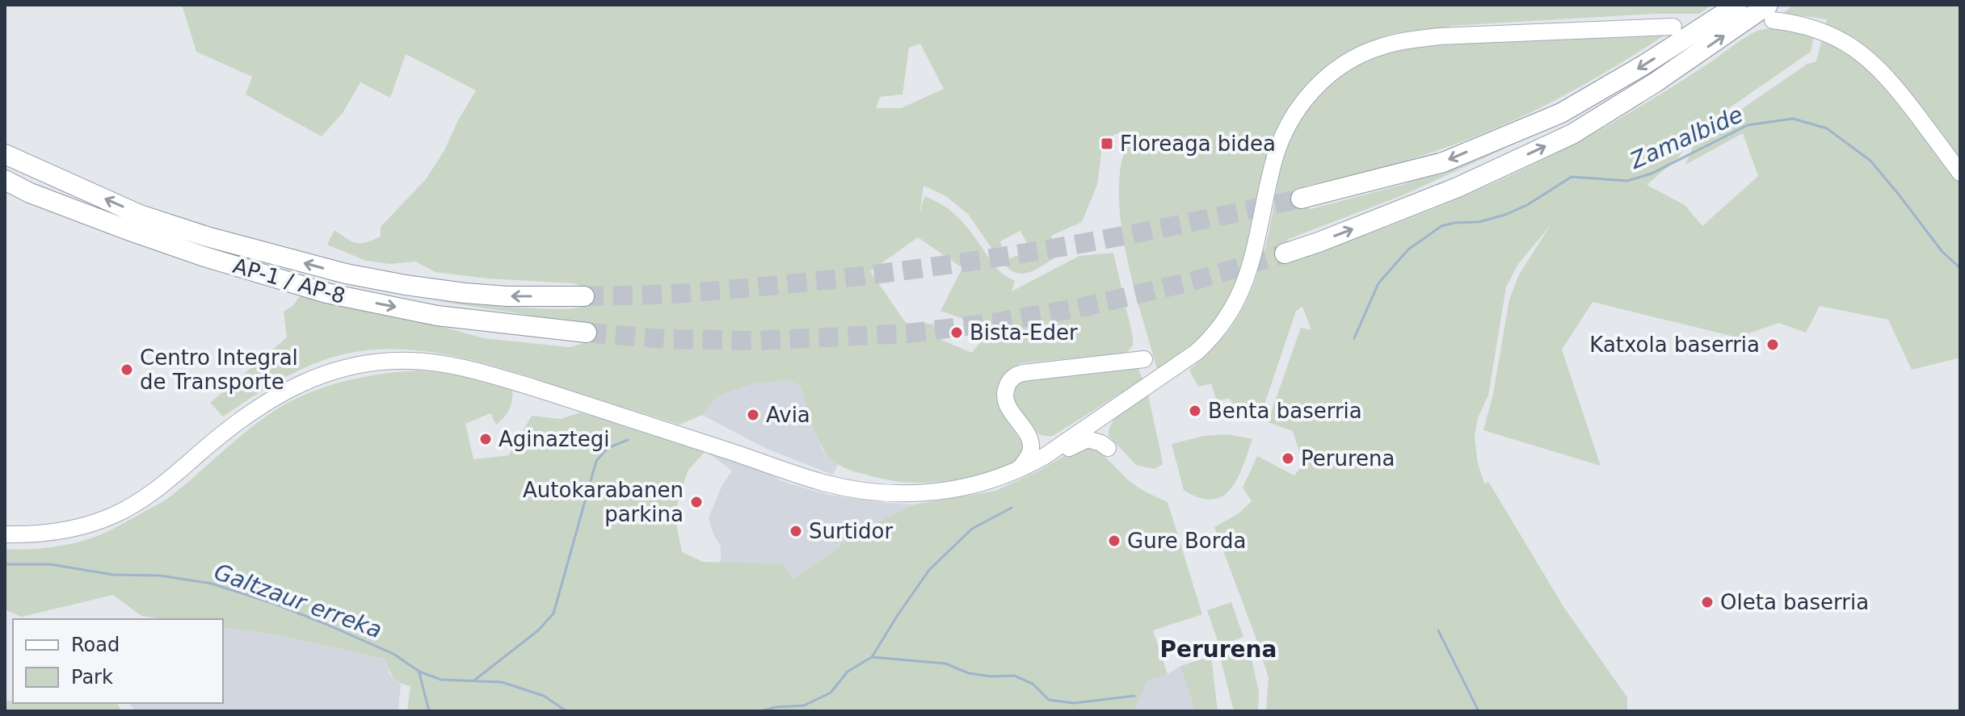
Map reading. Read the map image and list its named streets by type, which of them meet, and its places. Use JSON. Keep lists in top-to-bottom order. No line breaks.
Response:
{"streets":{"highway":["AP-1 / AP-8"]},"districts":["Perurena"],"water":["Zamalbide","Galtzaur erreka"],"places":{"transit":["Floreaga bidea"],"other":["Bista-Eder","Katxola baserria","Centro Integral de Transporte","Benta baserria","Avia","Aginaztegi","Perurena","Autokarabanen parkina","Surtidor","Gure Borda","Oleta baserria"]},"legend":["Road","Park"]}
